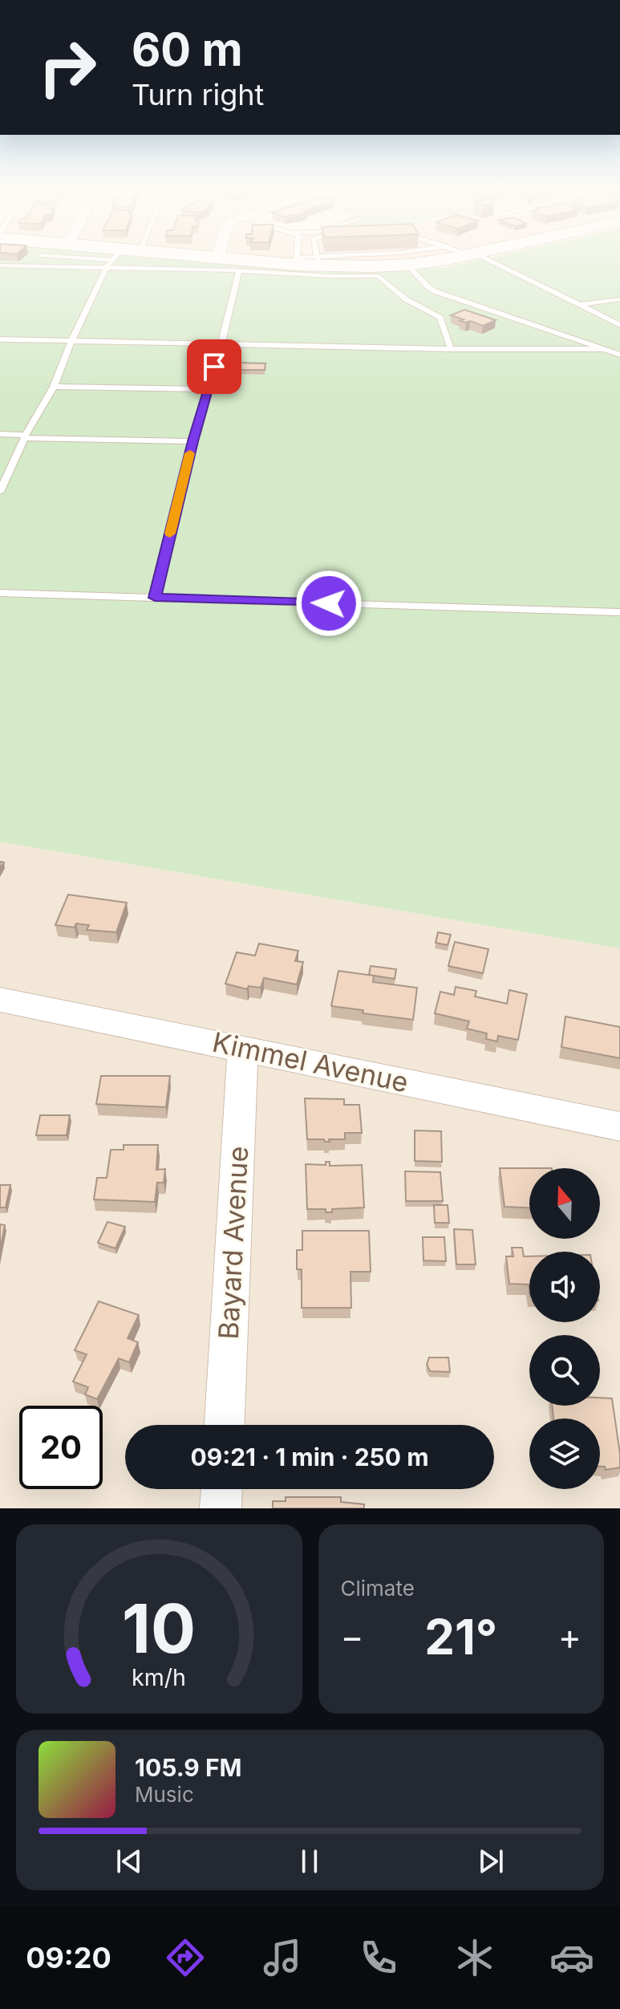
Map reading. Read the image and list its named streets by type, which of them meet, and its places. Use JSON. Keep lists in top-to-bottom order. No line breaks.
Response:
{"streets":{"street":["Kimmel Avenue","Bayard Avenue"]},"crossings":[["Kimmel Avenue","Bayard Avenue"]],"north":"top","page":{"turn":["60 m","Turn right"],"limit":"20","trip":"09:21 · 1 min · 250 m","tile":"Climate","heat":["−","21°","+"],"song":["105.9 FM","Music"],"tabs":"09:20","gauge":["10","km/h"]}}
